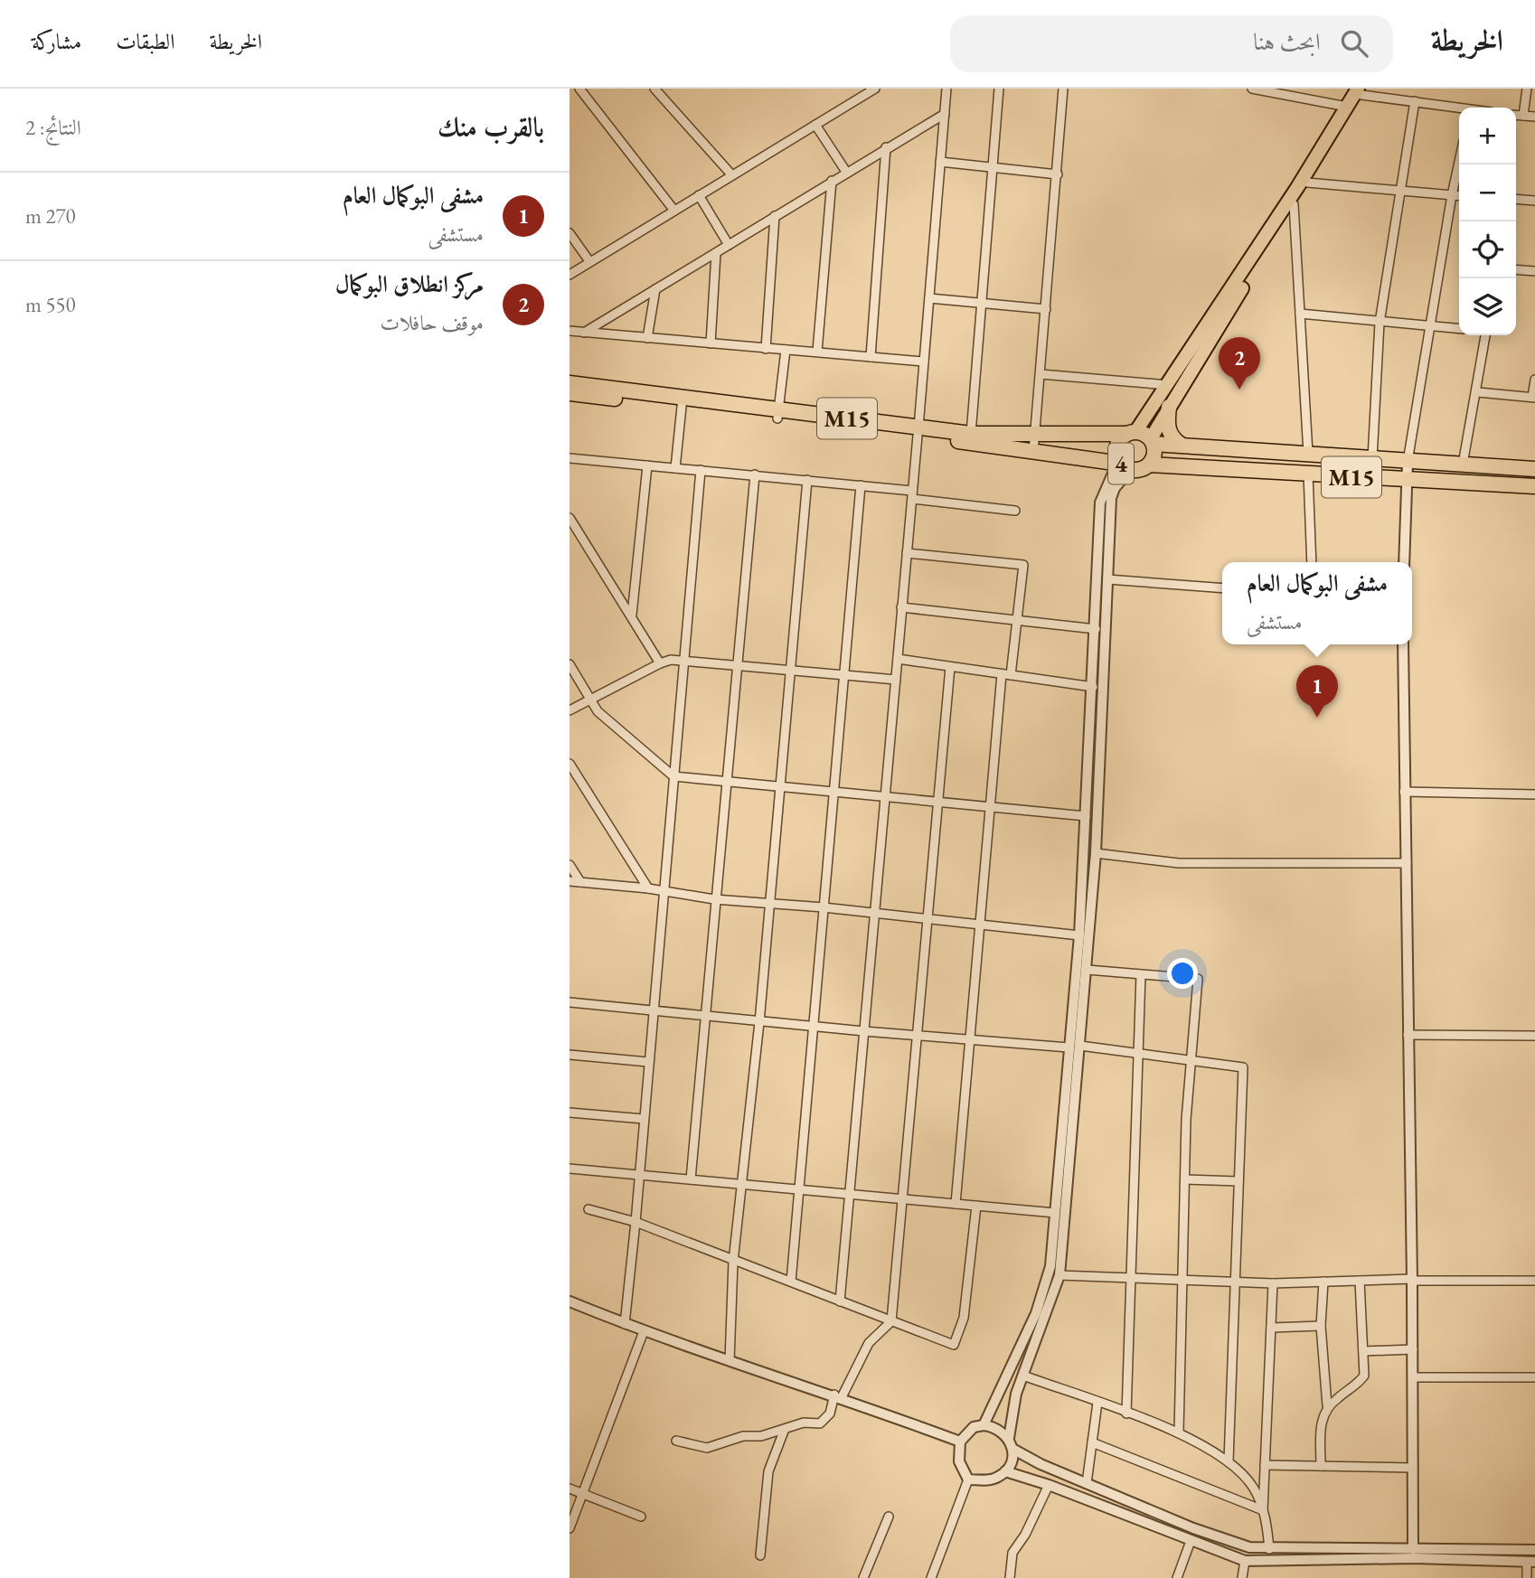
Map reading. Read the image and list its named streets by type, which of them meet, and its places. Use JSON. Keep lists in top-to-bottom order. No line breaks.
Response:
{"streets":{"highway":["M15","4"]},"crossings":[["M15","4"]],"page":{"header":"الخريطة","search":"ابحث هنا","nav":["الخريطة","الطبقات","مشاركة"],"heading":["بالقرب منك","النتائج: 2"],"map_buttons":["+","−"],"list":[{"mark":"1","name":"مشفى البوكمال العام","note":"مستشفى","value":"270 m"},{"mark":"2","name":"مركز انطلاق البوكمال","note":"موقف حافلات","value":"550 m"}],"pins":["2","1"],"popup":["مشفى البوكمال العام","مستشفى"]}}
